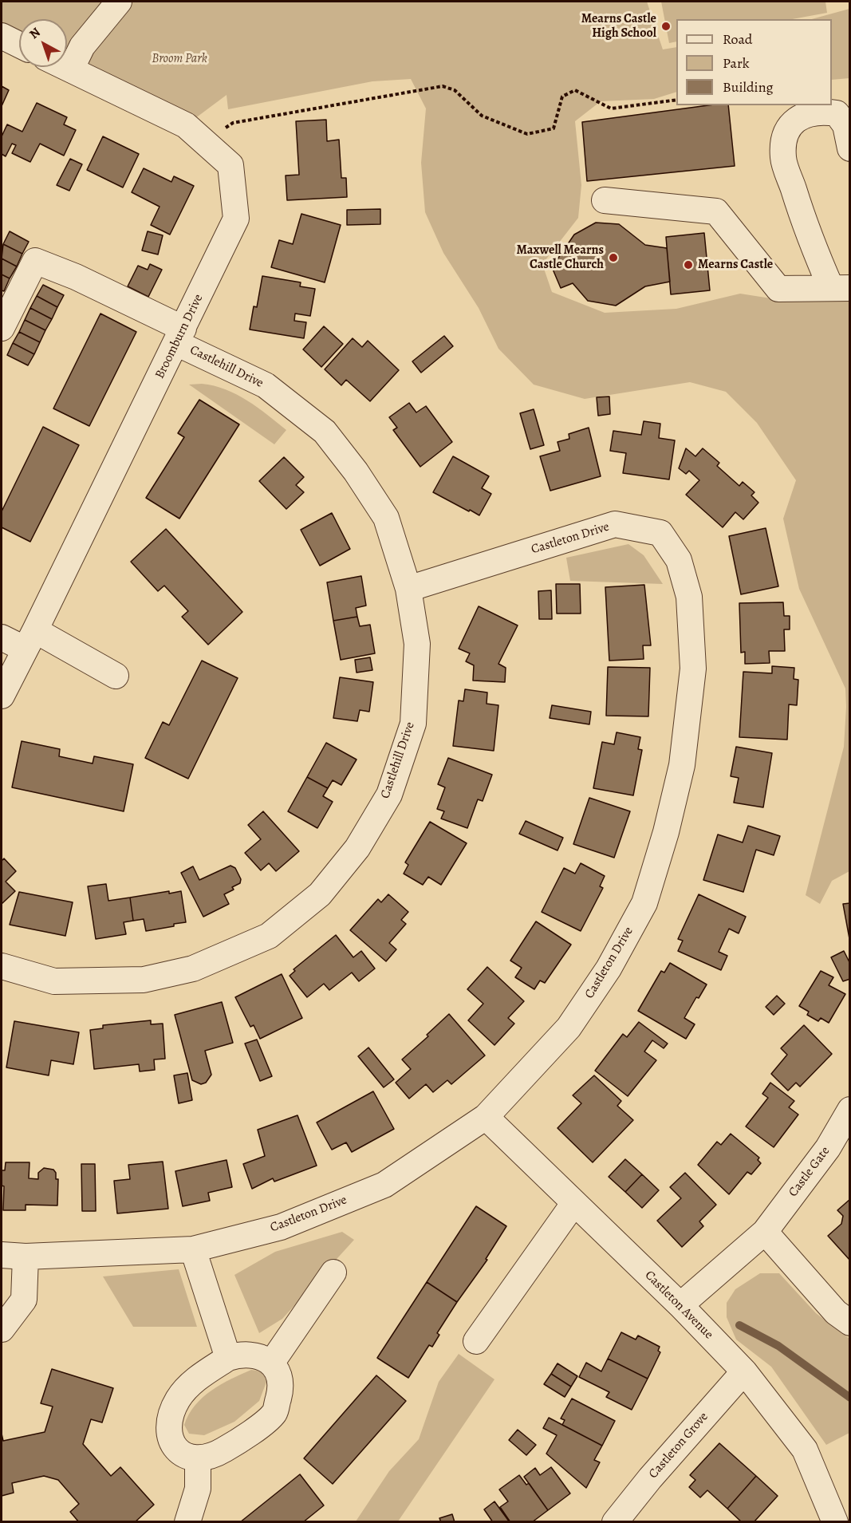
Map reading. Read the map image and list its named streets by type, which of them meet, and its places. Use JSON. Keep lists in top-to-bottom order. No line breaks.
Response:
{"streets":{"street":["Broomburn Drive","Castlehill Drive","Castleton Drive","Castle Gate","Castleton Avenue","Castleton Grove"]},"crossings":[["Broomburn Drive","Castlehill Drive"],["Castlehill Drive","Castleton Drive"],["Castleton Drive","Castleton Avenue"],["Castle Gate","Castleton Avenue"],["Castleton Avenue","Castleton Grove"]],"parks":["Broom Park"],"places":["Mearns Castle High School","Maxwell Mearns Castle Church","Mearns Castle"],"legend":["Road","Park","Building"],"north":"top left"}
